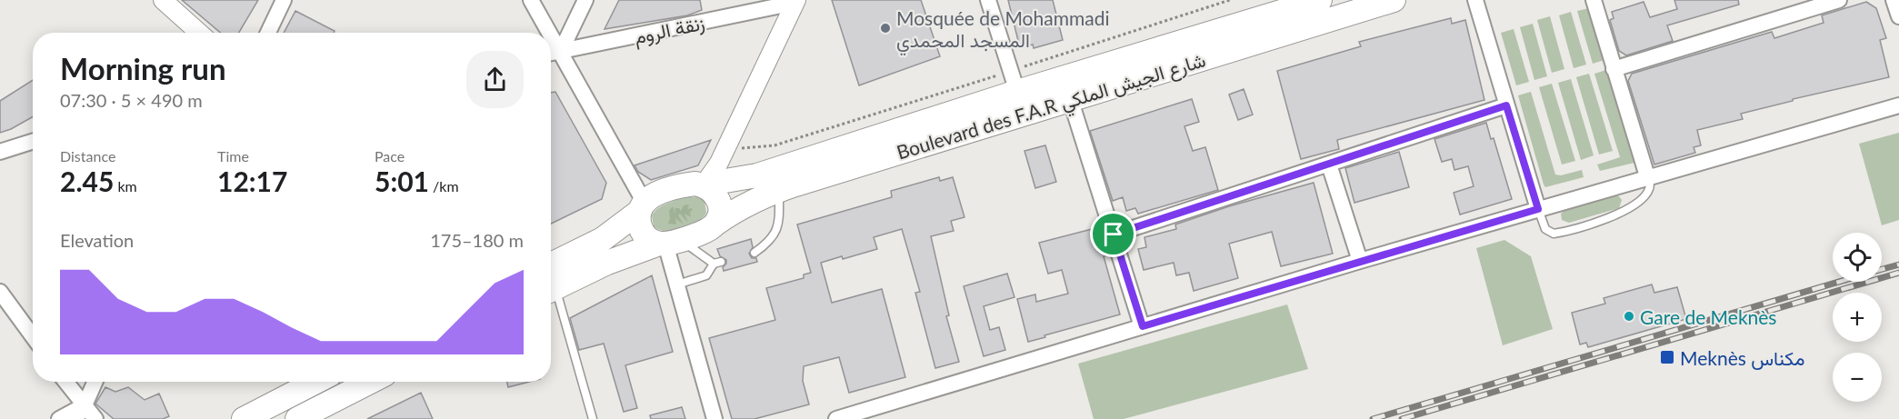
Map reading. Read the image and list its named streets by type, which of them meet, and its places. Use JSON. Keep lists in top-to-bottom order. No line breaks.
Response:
{"streets":{"main road":["Boulevard des F.A.R شارع الجيش الملكي"],"street":["زنقة الروم"]},"places":{"other":["Mosquée de Mohammadi المسجد المحمدي","Gare de Meknès"],"transit":["Meknès مكناس"]},"page":{"heading":["Morning run","07:30 · 5 × 490 m"],"stats":[["Distance","2.45 km"],["Time","12:17"],["Pace","5:01 /km"]],"chart":["Elevation","175–180 m"],"map_buttons":["+","−"]}}
